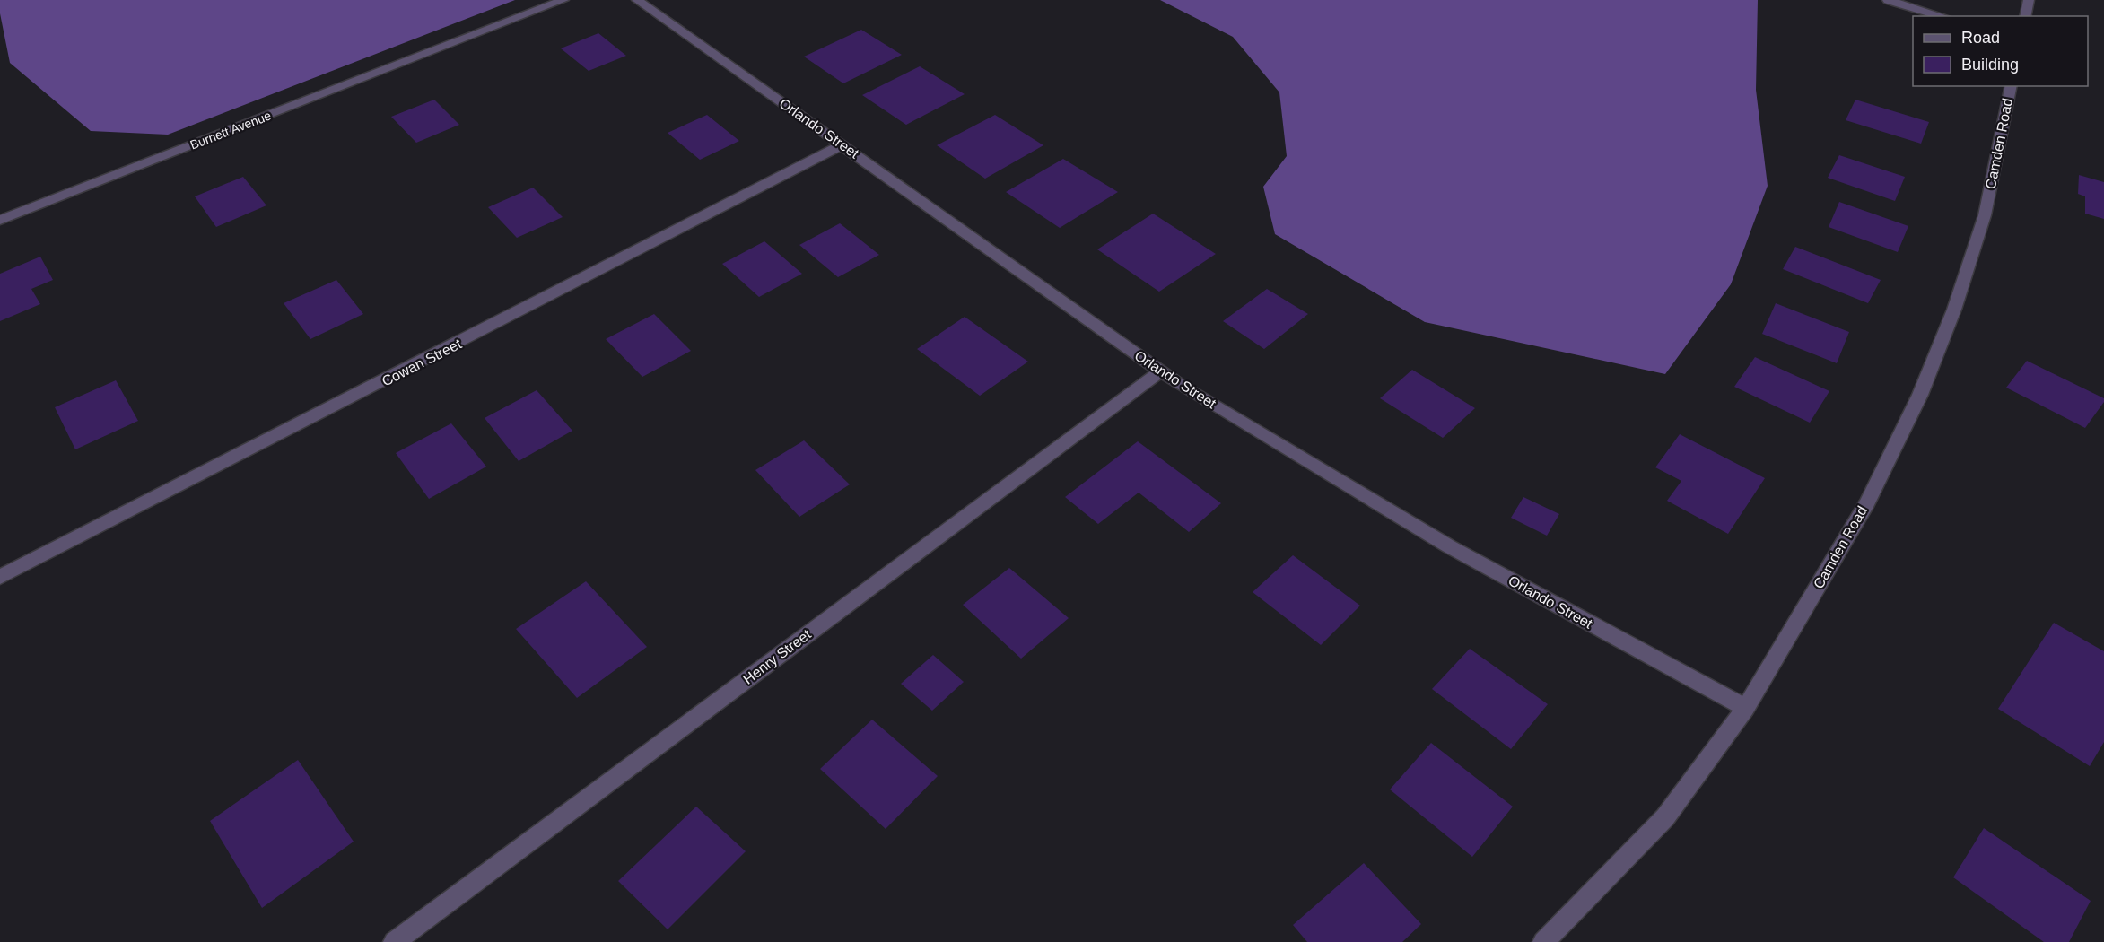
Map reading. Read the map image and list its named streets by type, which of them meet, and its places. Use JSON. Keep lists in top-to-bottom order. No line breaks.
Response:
{"streets":{"street":["Orlando Street","Burnett Avenue","Camden Road","Cowan Street","Henry Street"]},"crossings":[["Orlando Street","Camden Road"],["Orlando Street","Cowan Street"],["Orlando Street","Henry Street"]],"legend":["Road","Building"]}
